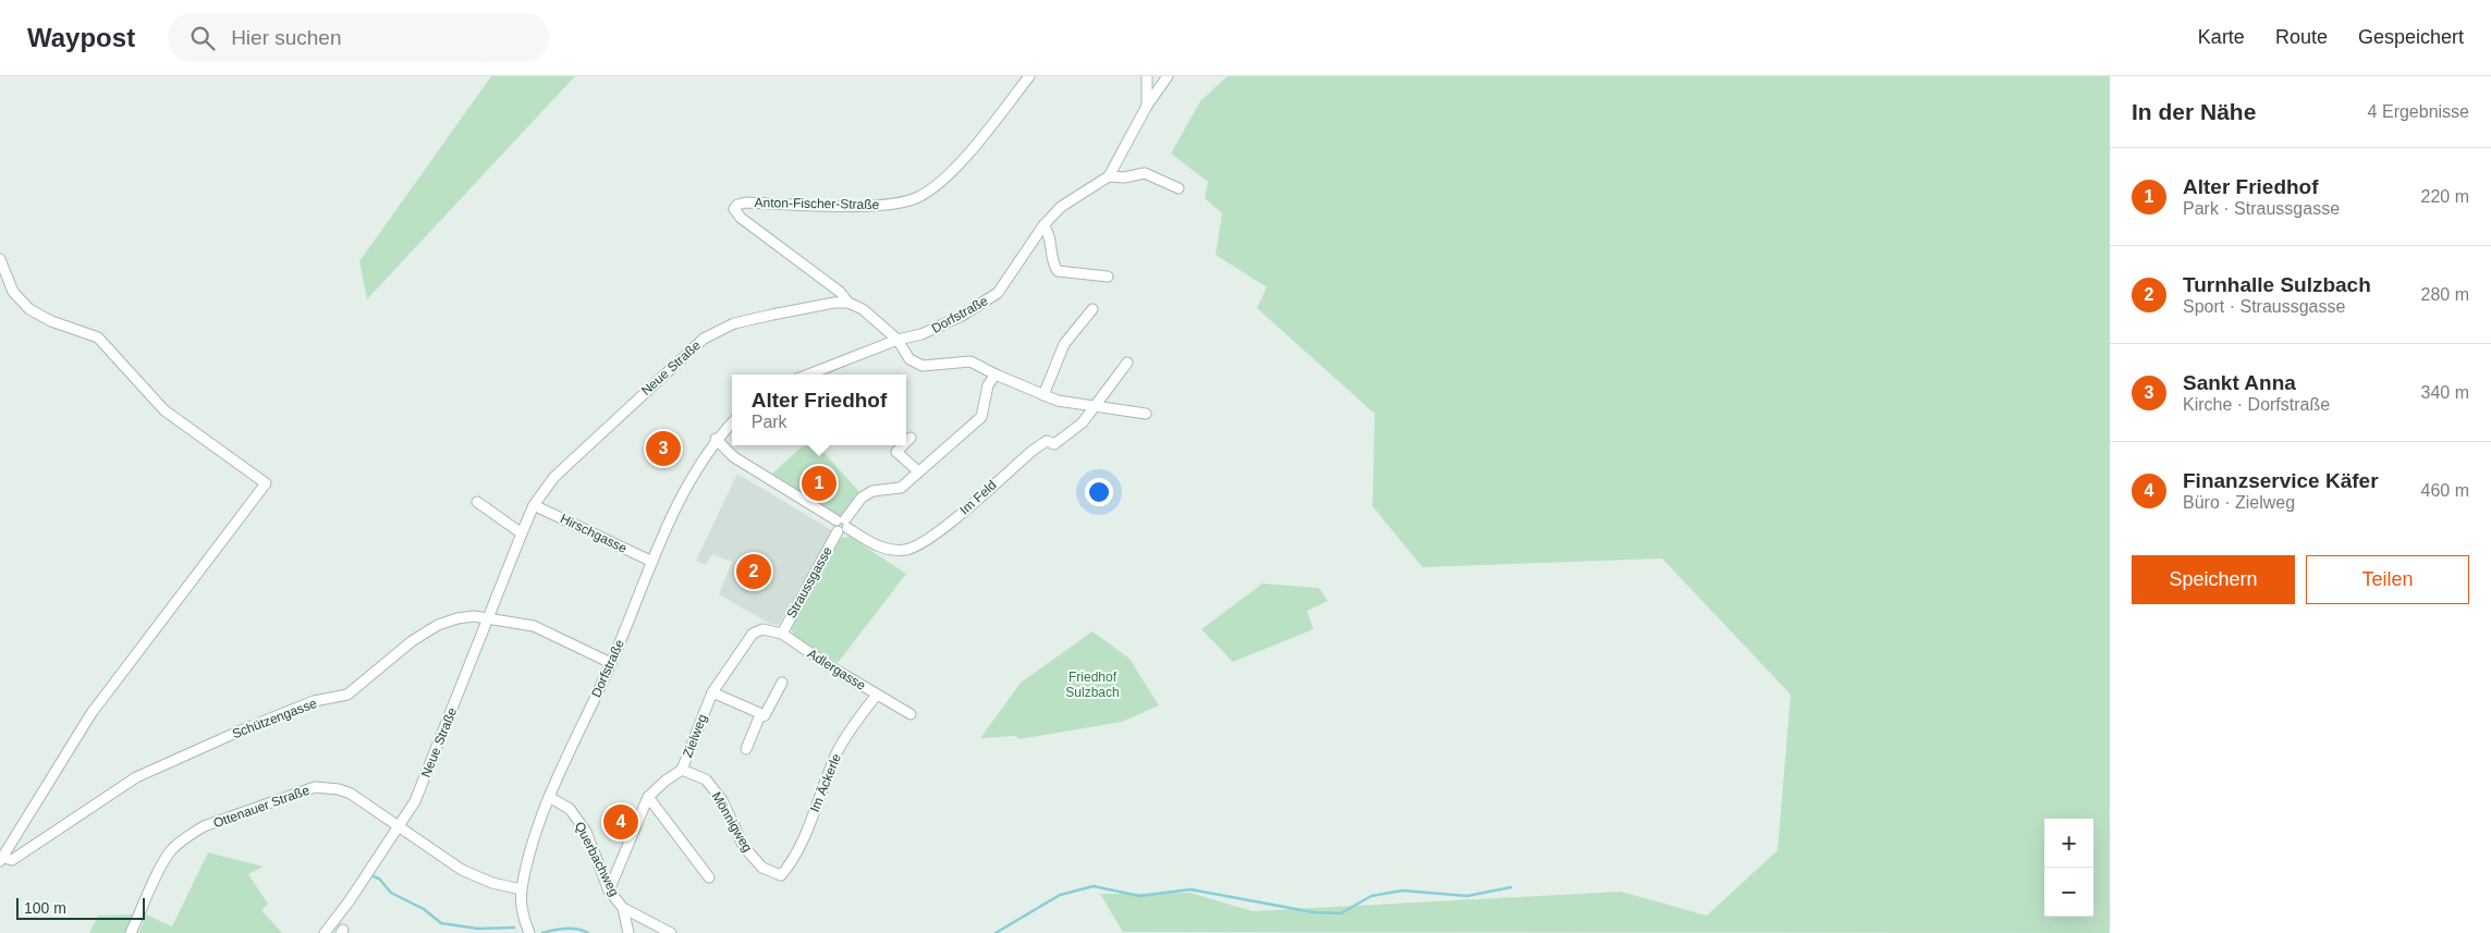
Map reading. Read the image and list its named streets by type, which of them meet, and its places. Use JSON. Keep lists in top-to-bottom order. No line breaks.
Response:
{"streets":{"street":["Anton-Fischer-Straße","Dorfstraße","Neue Straße","Im Feld","Hirschgasse","Straussgasse","Adlergasse","Schützengasse","Zielweg","Im Äckerle","Ottenauer Straße","Mönnigweg","Querbachweg"]},"crossings":[["Anton-Fischer-Straße","Neue Straße"],["Dorfstraße","Hirschgasse"],["Dorfstraße","Schützengasse"],["Dorfstraße","Ottenauer Straße"],["Dorfstraße","Querbachweg"],["Neue Straße","Hirschgasse"],["Neue Straße","Schützengasse"],["Neue Straße","Ottenauer Straße"],["Im Feld","Straussgasse"],["Straussgasse","Adlergasse"],["Adlergasse","Zielweg"],["Adlergasse","Im Äckerle"],["Zielweg","Mönnigweg"],["Zielweg","Querbachweg"],["Im Äckerle","Mönnigweg"]],"parks":["Friedhof Sulzbach"],"scale_bar":"100 m","page":{"header":"Waypost","search":"Hier suchen","nav":["Karte","Route","Gespeichert"],"heading":["In der Nähe","4 Ergebnisse"],"list":[{"mark":"1","name":"Alter Friedhof","note":"Park · Straussgasse","value":"220 m"},{"mark":"2","name":"Turnhalle Sulzbach","note":"Sport · Straussgasse","value":"280 m"},{"mark":"3","name":"Sankt Anna","note":"Kirche · Dorfstraße","value":"340 m"},{"mark":"4","name":"Finanzservice Käfer","note":"Büro · Zielweg","value":"460 m"}],"popup":["Alter Friedhof","Park"],"pins":["3","1","2","4"],"buttons":["Speichern","Teilen"],"map_buttons":["+","−"],"scale":"100 m"}}
